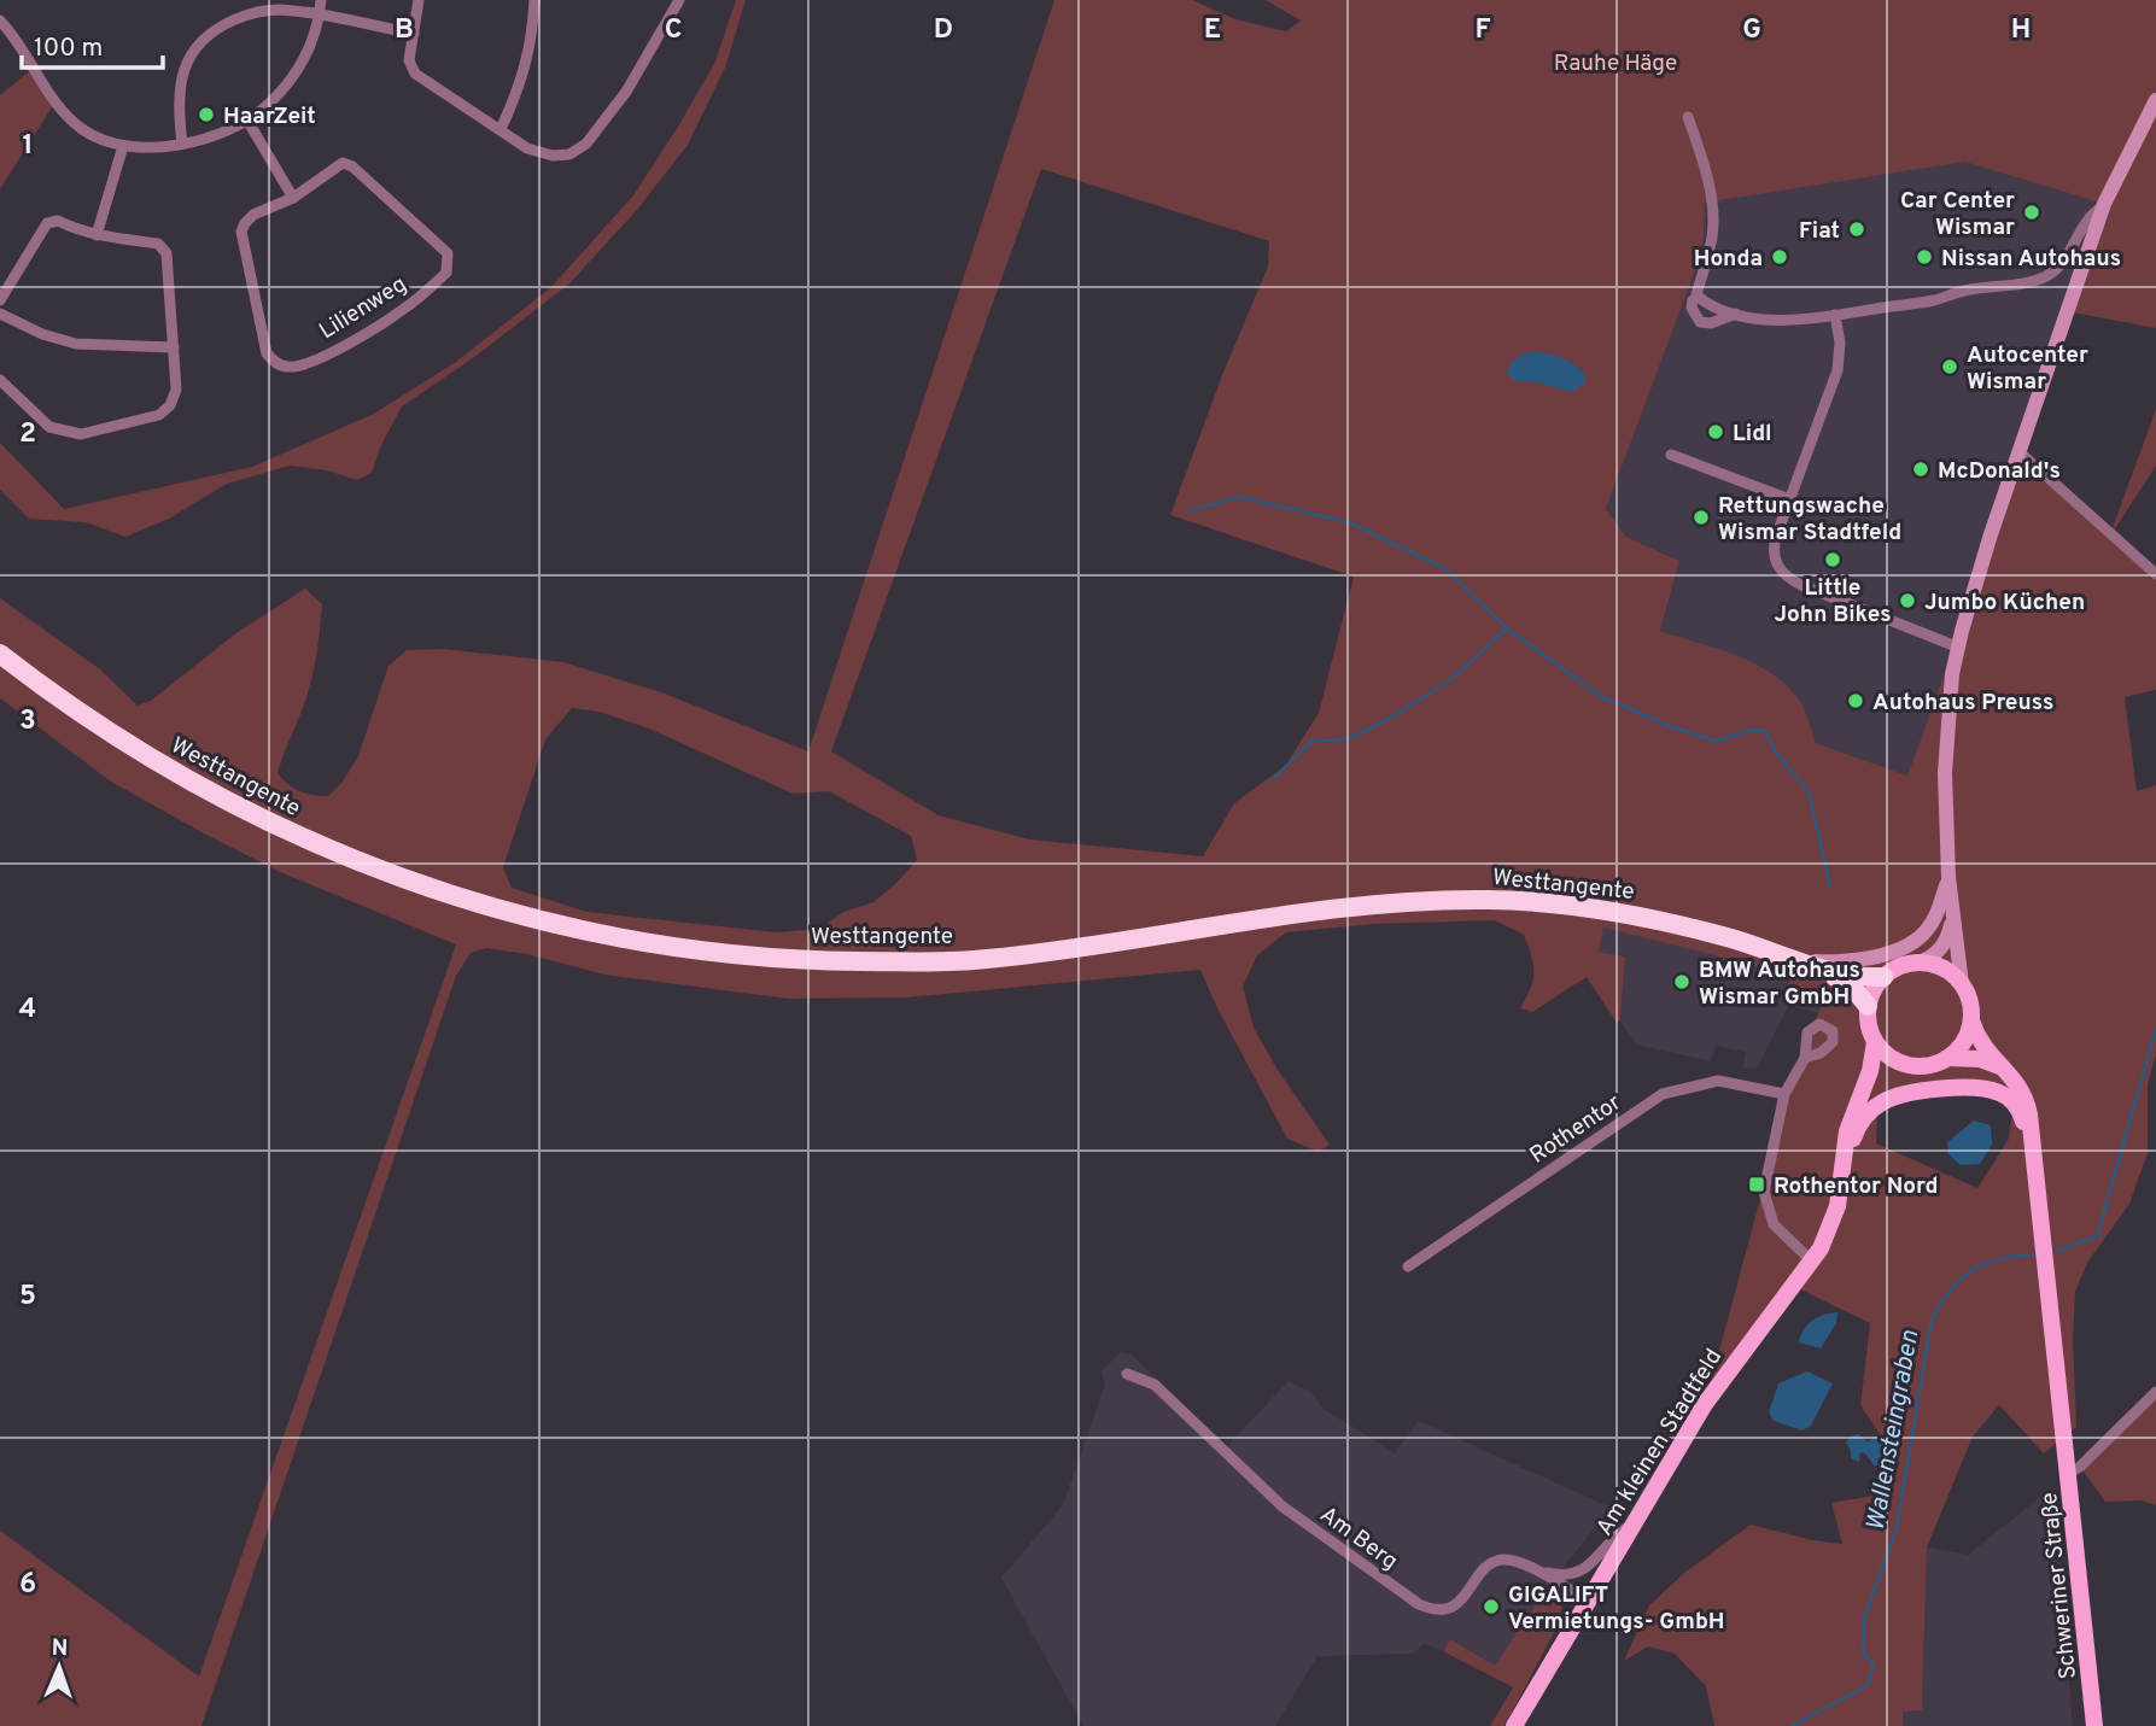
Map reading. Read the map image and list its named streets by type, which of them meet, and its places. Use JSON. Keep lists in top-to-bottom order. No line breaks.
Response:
{"streets":{"highway":["Westtangente"],"main road":["Am kleinen Stadtfeld","Schweriner Straße"],"street":["Lilienweg","Rothentor","Am Berg"]},"crossings":[["Westtangente","Schweriner Straße"],["Am kleinen Stadtfeld","Am Berg"]],"water":["Wallensteingraben"],"parks":["Rauhe Häge"],"places":{"other":["HaarZeit","Car Center Wismar","Fiat","Honda","Nissan Autohaus","Autocenter Wismar","Lidl","McDonald's","Rettungswache Wismar Stadtfeld","Little John Bikes","Jumbo Küchen","Autohaus Preuss","BMW Autohaus Wismar GmbH","GIGALIFT Vermietungs- GmbH"],"transit":["Rothentor Nord"]},"scale_bar":"100 m","north":"top","grid":{"columns":["B","C","D","E","F","G","H"],"rows":["1","2","3","4","5","6"]}}
